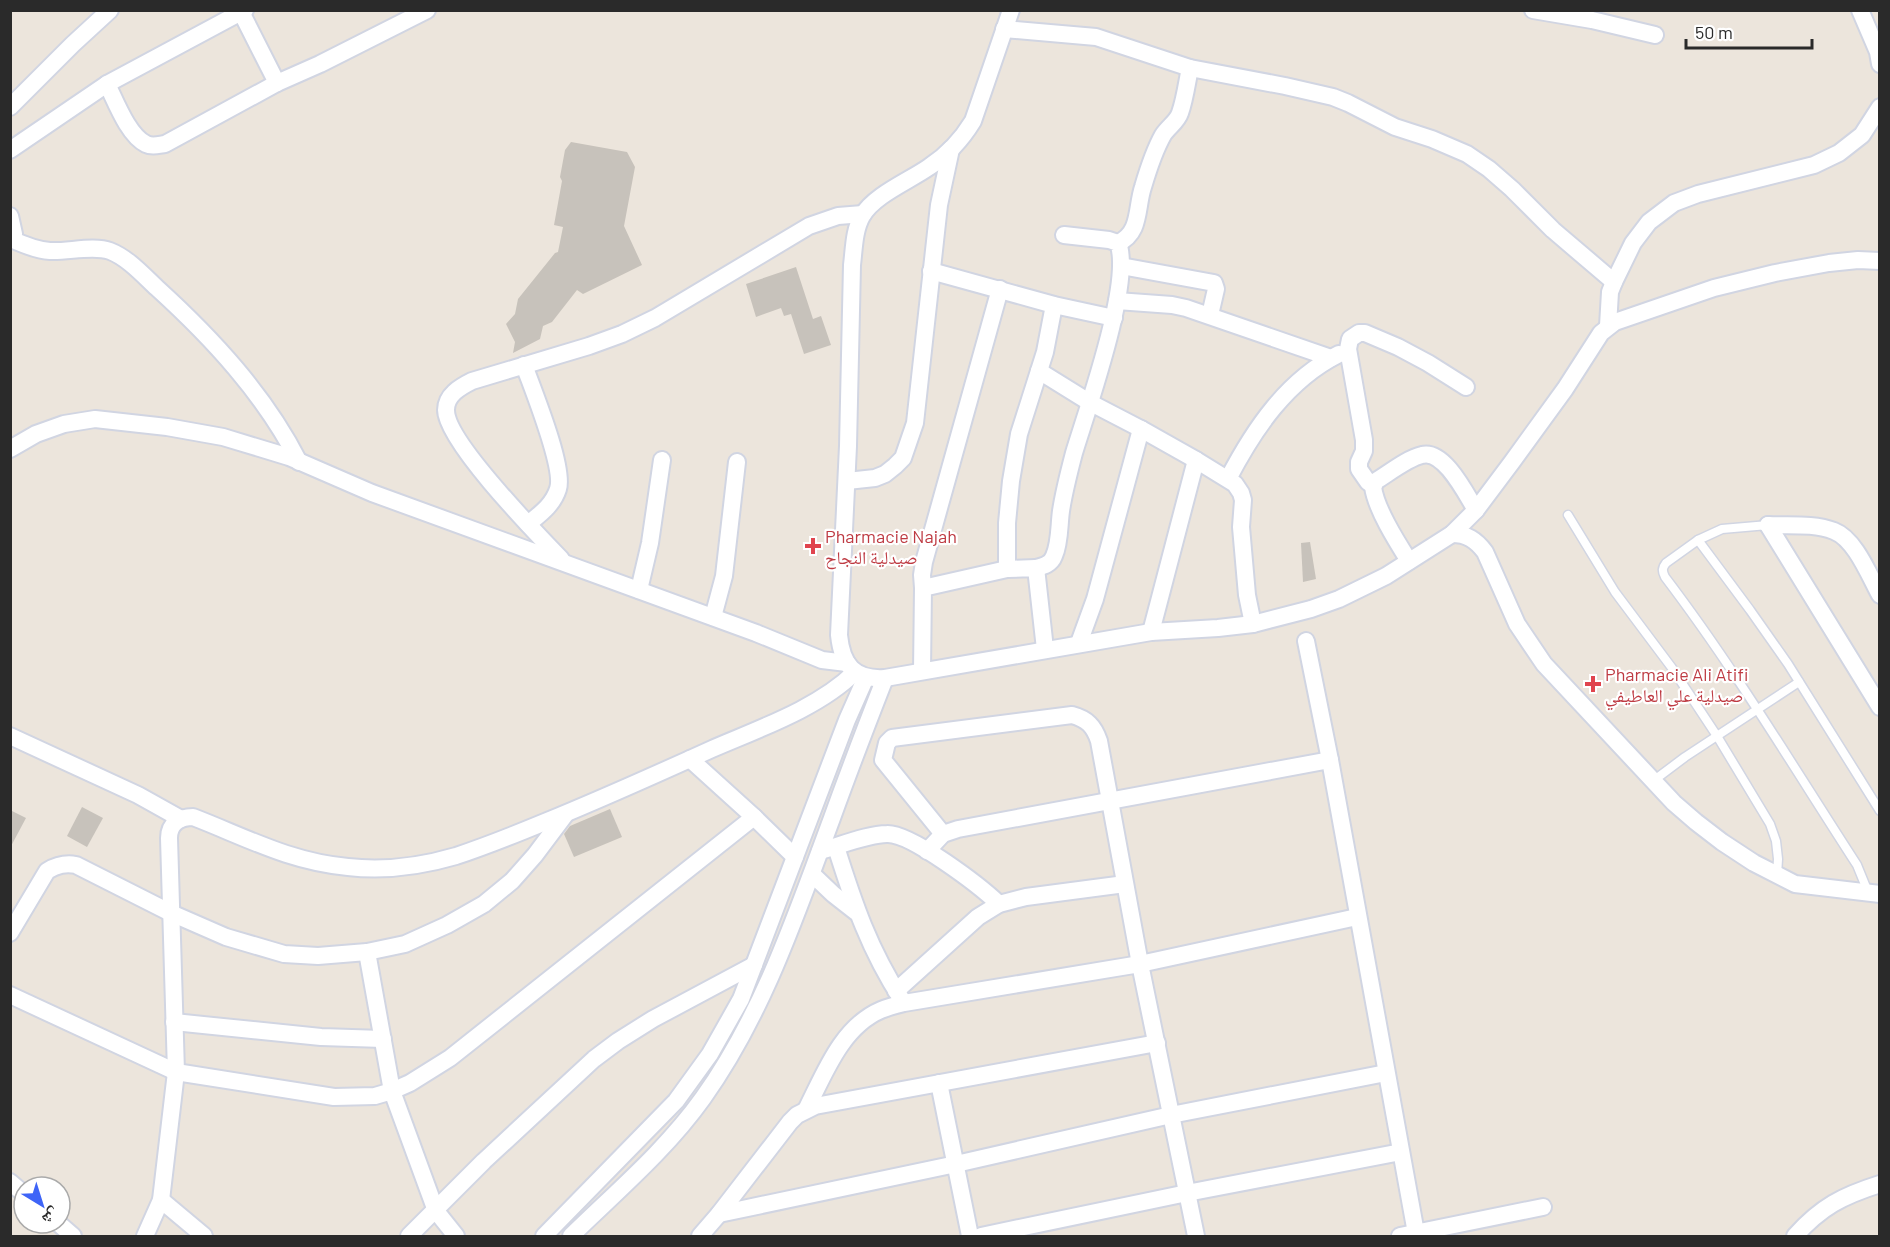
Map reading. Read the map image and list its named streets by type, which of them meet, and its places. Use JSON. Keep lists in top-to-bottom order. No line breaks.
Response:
{"places":{"health":["Pharmacie Najah صيدلية النجاح","Pharmacie Ali Atifi صيدلية علي العاطيفي"]},"scale_bar":"50 m","north":"bottom right"}
